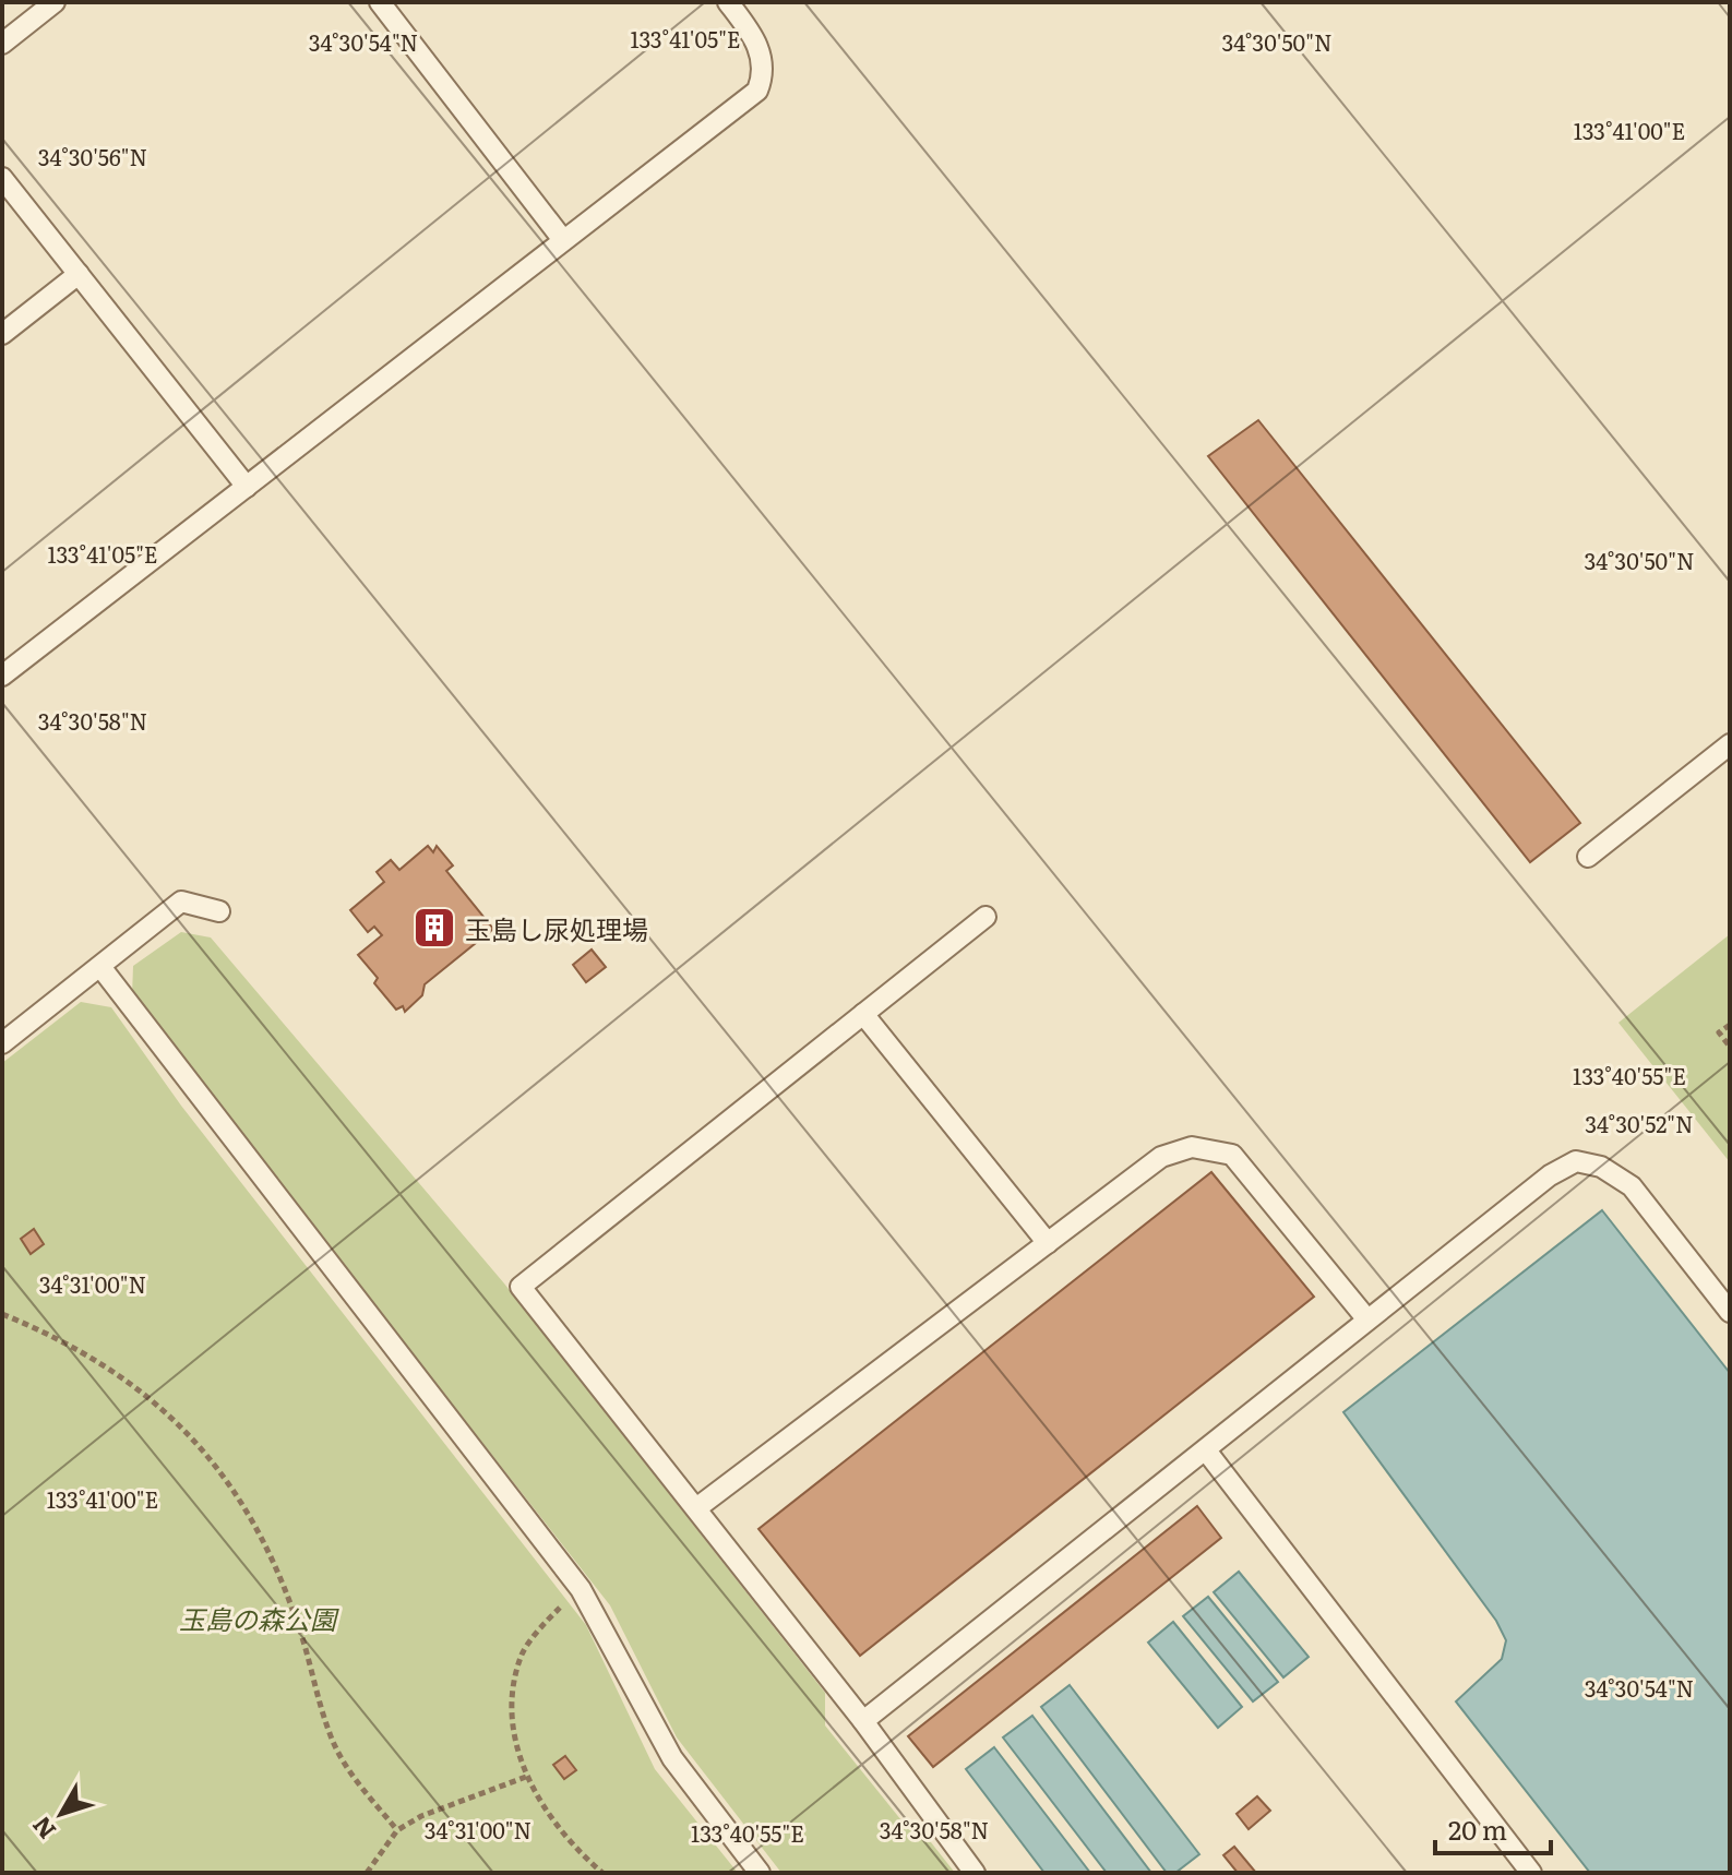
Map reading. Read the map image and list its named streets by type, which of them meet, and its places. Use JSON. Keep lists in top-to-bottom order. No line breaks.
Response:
{"parks":["玉島の森公園"],"places":{"building":["玉島し尿処理場"]},"scale_bar":"20 m","north":"bottom left","coordinates":["133°41'05\"E","34°30'54\"N","34°30'50\"N","133°41'00\"E","34°30'56\"N","34°30'58\"N","133°40'55\"E","34°30'52\"N","34°31'00\"N"]}
